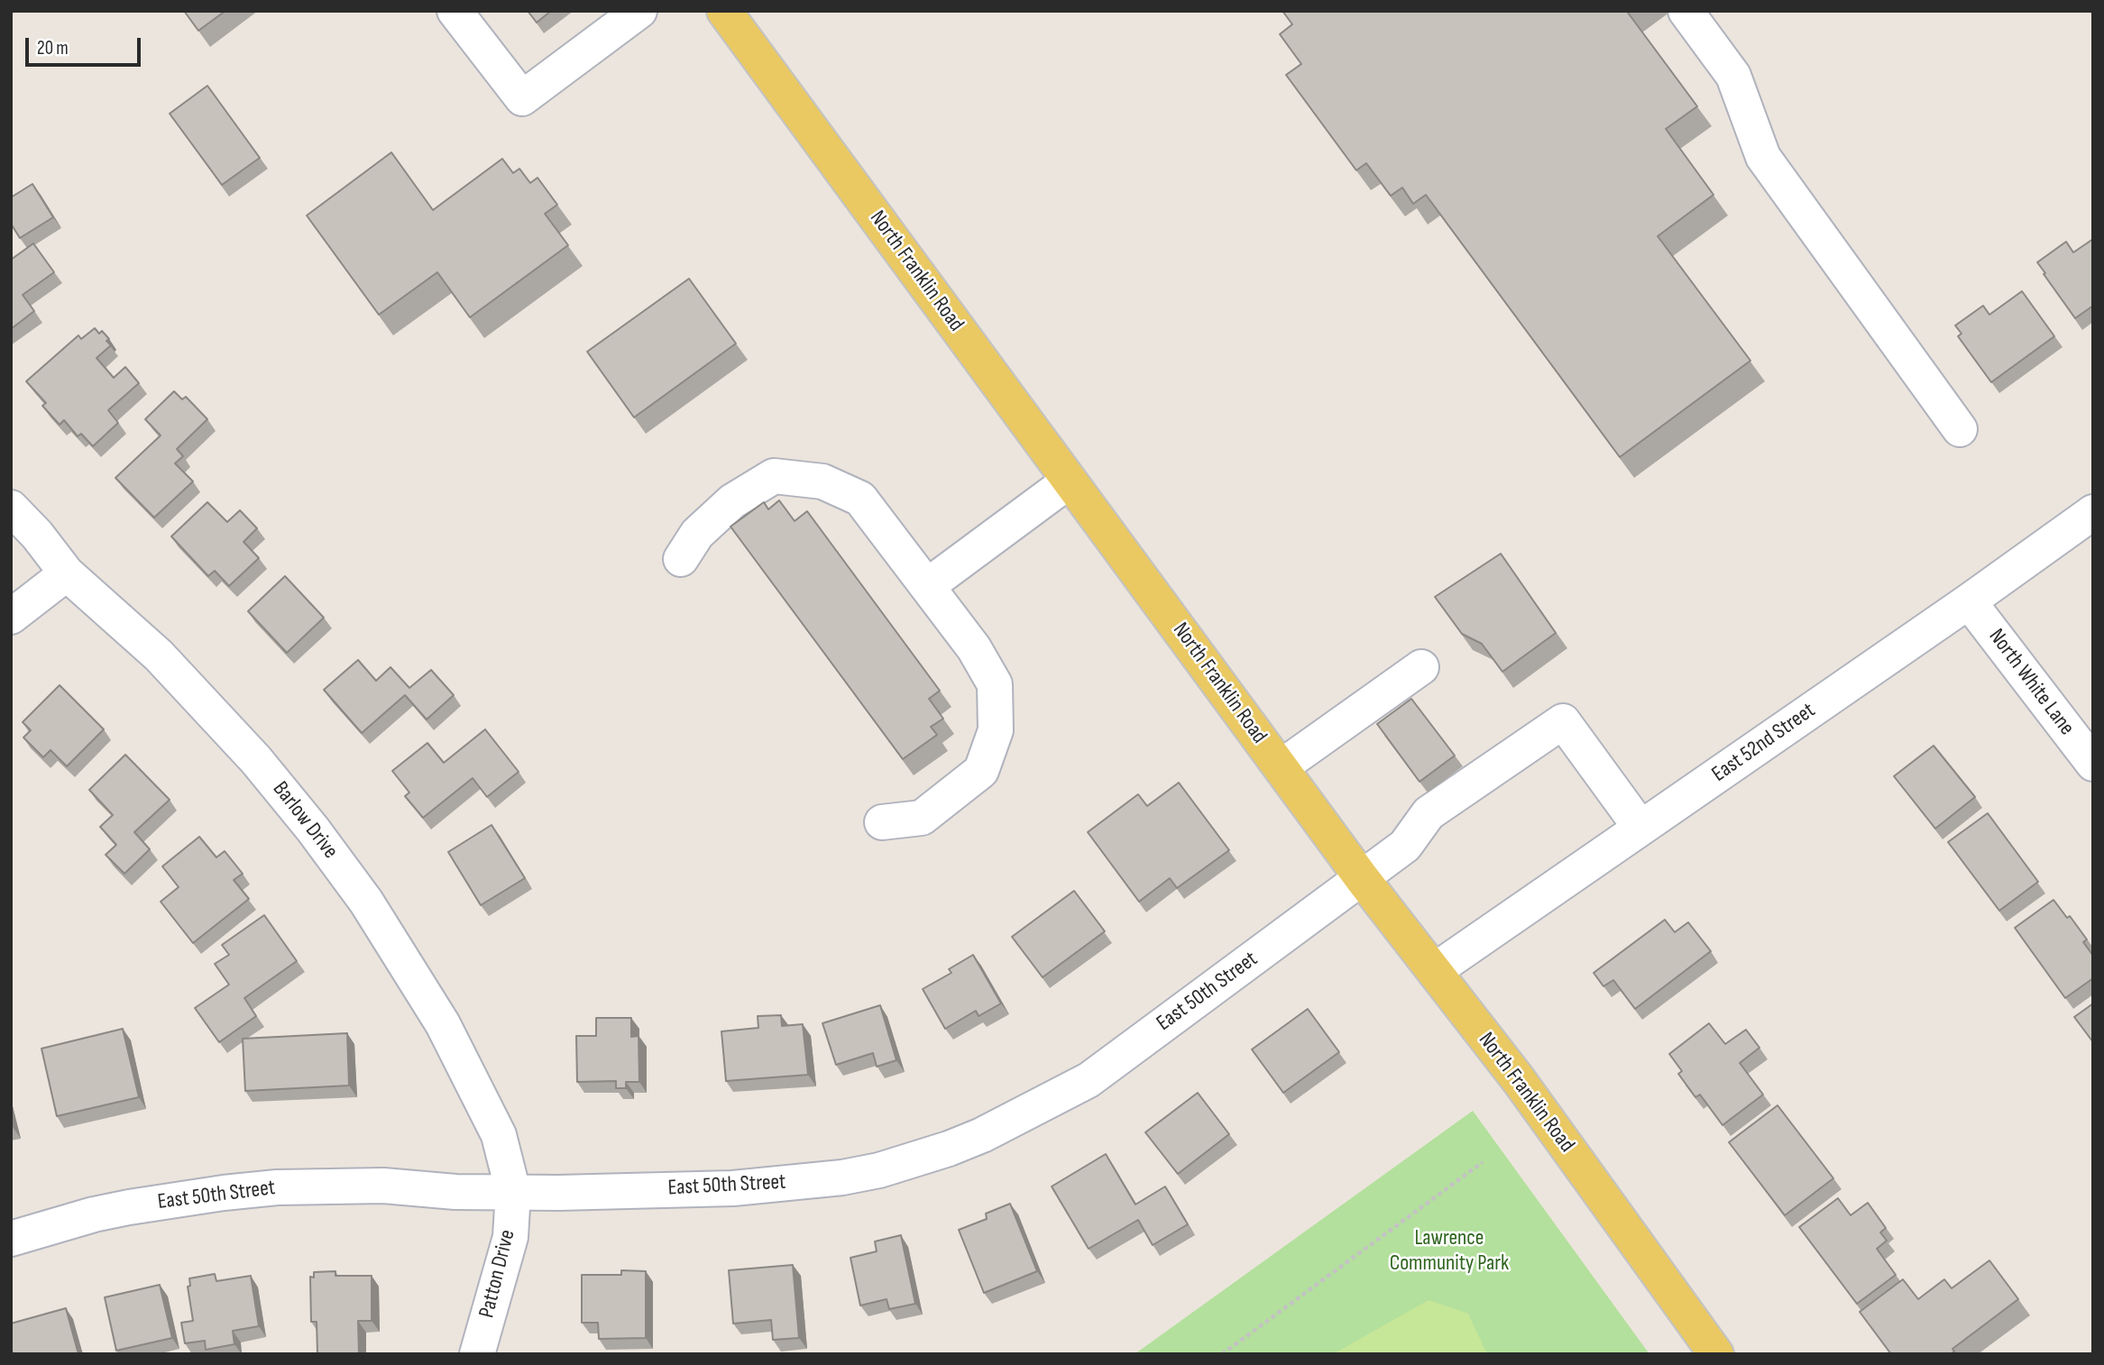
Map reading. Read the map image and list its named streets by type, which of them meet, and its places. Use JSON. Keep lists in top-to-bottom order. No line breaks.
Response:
{"streets":{"main road":["North Franklin Road"],"street":["North White Lane","East 52nd Street","Barlow Drive","East 50th Street","Patton Drive"]},"crossings":[["North Franklin Road","East 52nd Street"],["North Franklin Road","East 50th Street"],["North White Lane","East 52nd Street"],["East 52nd Street","East 50th Street"],["Barlow Drive","East 50th Street"],["Barlow Drive","Patton Drive"],["East 50th Street","Patton Drive"]],"parks":["Lawrence Community Park"],"scale_bar":"20 m"}
